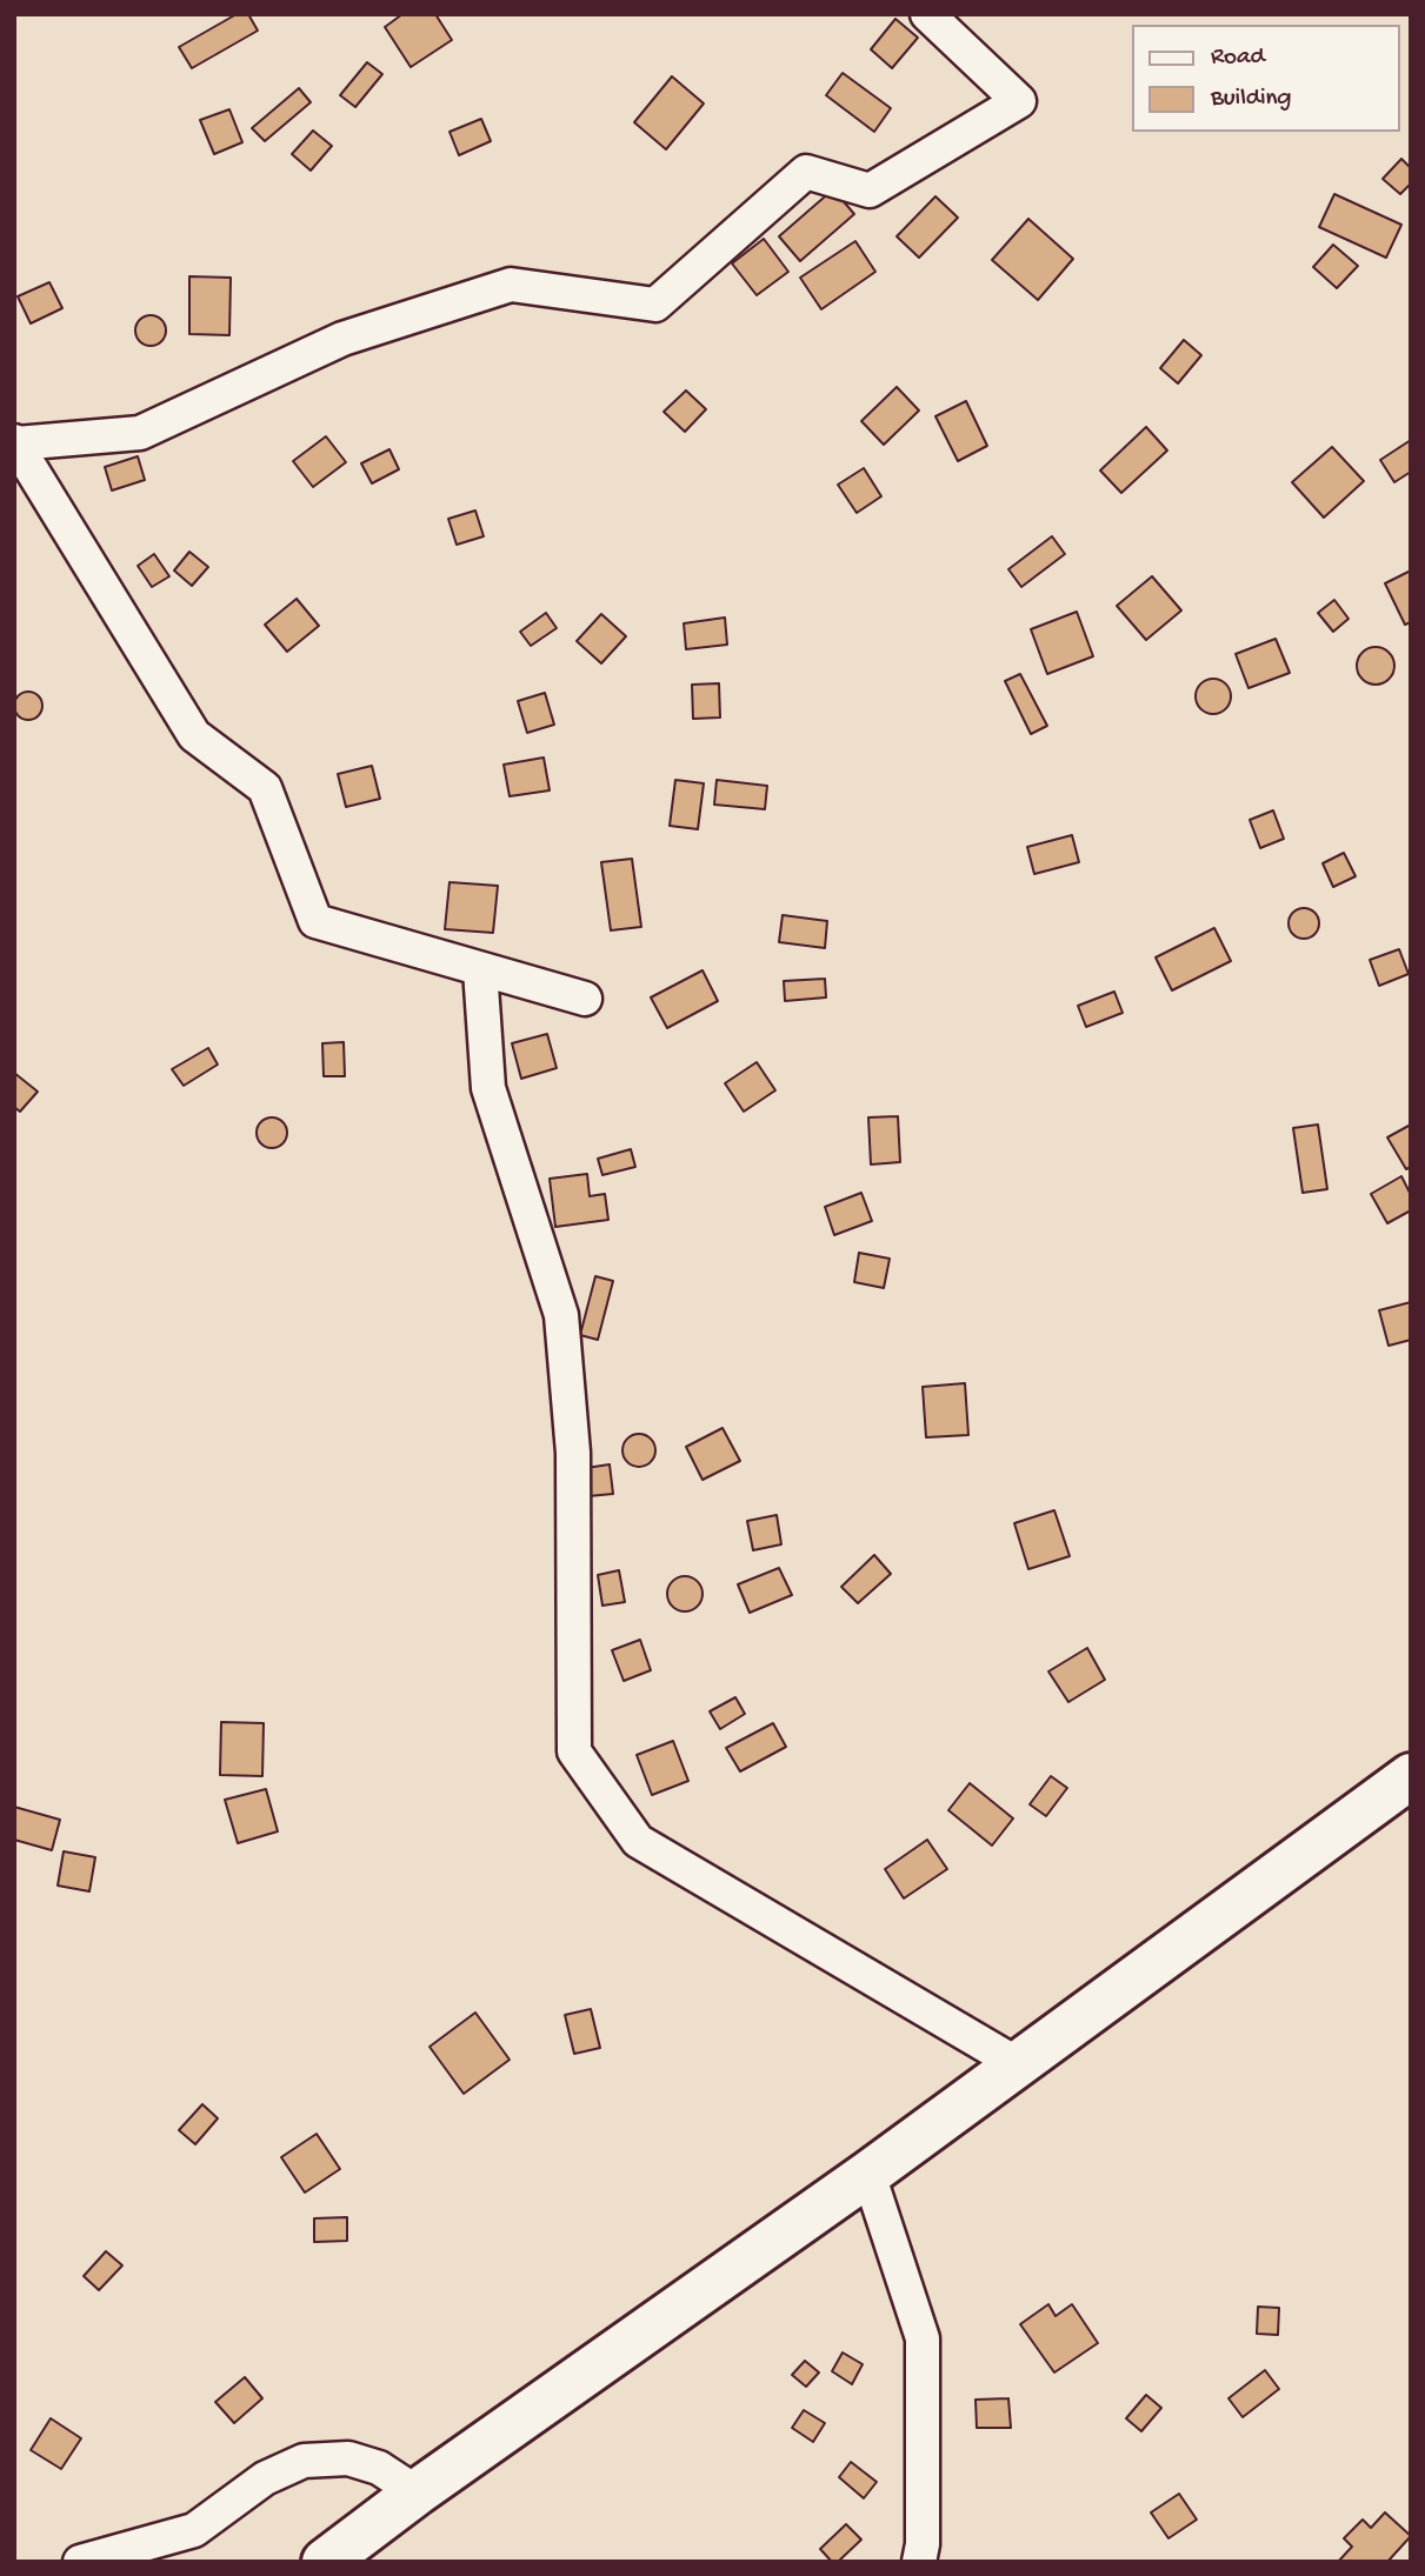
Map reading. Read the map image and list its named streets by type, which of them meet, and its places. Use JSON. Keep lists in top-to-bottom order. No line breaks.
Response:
{"legend":["Road","Building"]}
